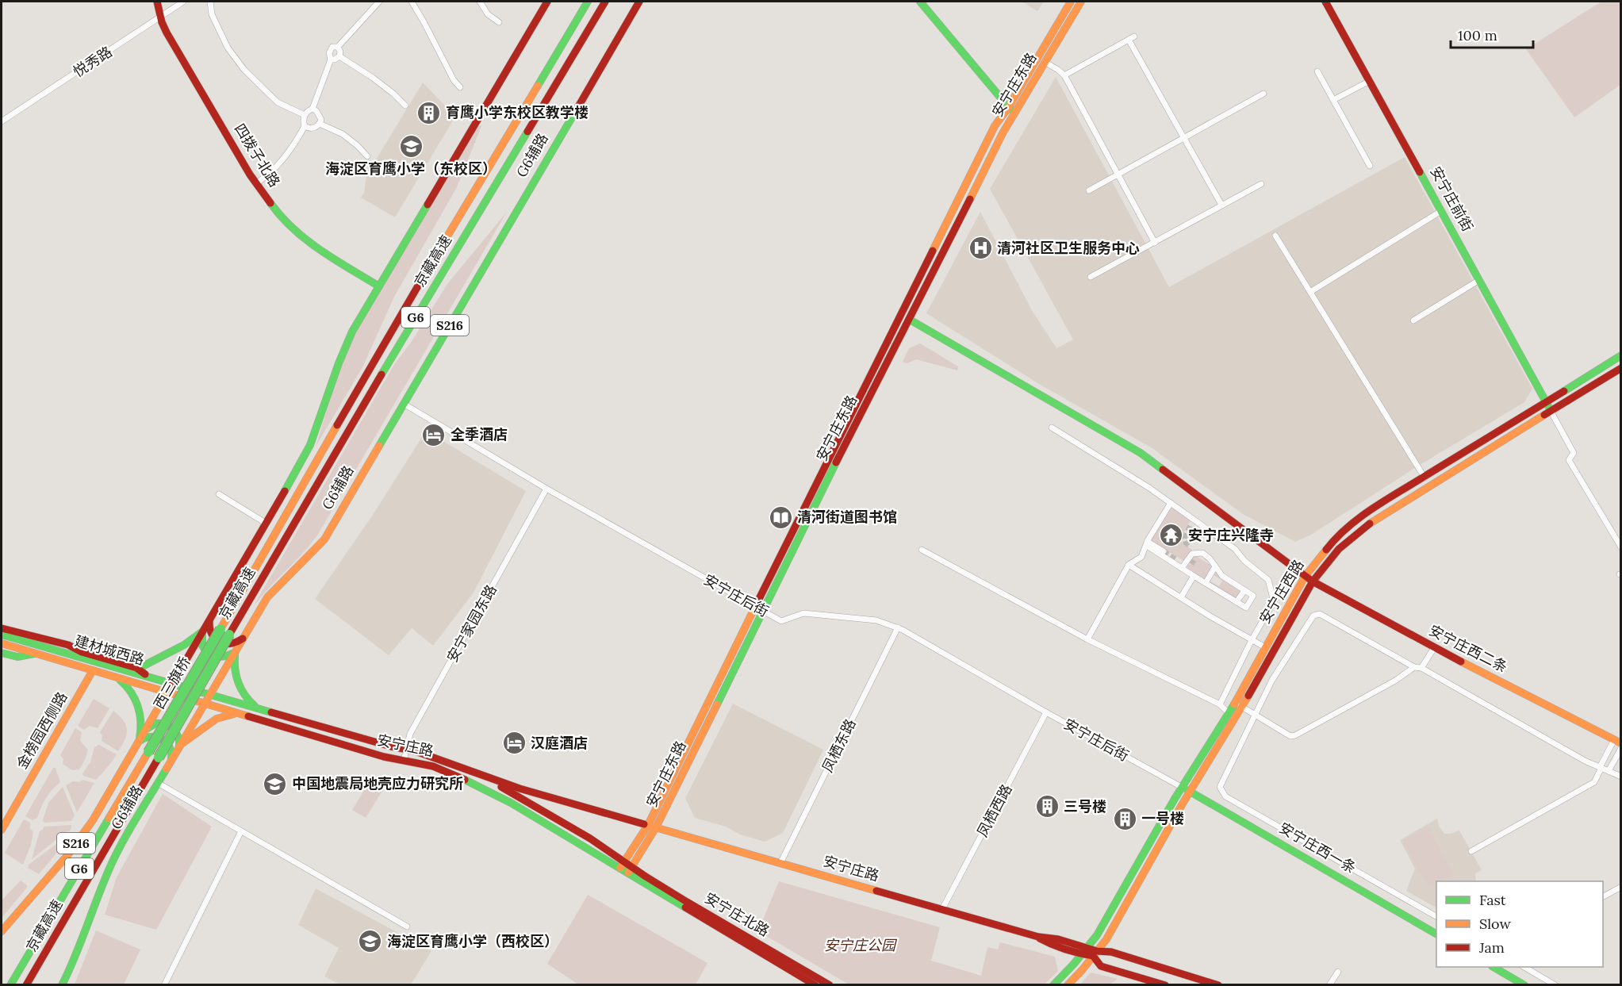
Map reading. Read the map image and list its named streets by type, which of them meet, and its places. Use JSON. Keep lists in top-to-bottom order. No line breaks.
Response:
{"streets":{"main road":["安宁庄东路","四拨子北路","G6辅路","安宁庄前街","京藏高速","G6","S216","安宁庄西路","安宁庄西二条","建材城西路","西三旗桥","金榜园西侧路","安宁庄路","安宁庄西一条","安宁庄北路"],"street":["悦秀路","安宁庄后街","安宁家园东路","凤栖东路","凤栖西路"]},"crossings":[["悦秀路","四拨子北路"],["安宁庄东路","安宁庄后街"],["安宁庄东路","安宁庄西二条"],["安宁庄东路","安宁庄路"],["安宁庄东路","安宁庄北路"],["四拨子北路","G6辅路"],["G6辅路","安宁庄后街"],["G6辅路","建材城西路"],["G6辅路","安宁庄路"],["安宁庄前街","安宁庄西路"],["京藏高速","西三旗桥"],["安宁庄西路","安宁庄后街"],["安宁庄西路","安宁庄西二条"],["安宁庄西路","安宁庄西一条"],["安宁庄后街","安宁家园东路"],["安宁庄后街","凤栖东路"],["安宁庄后街","凤栖西路"],["安宁庄后街","安宁庄西一条"],["安宁家园东路","安宁庄路"],["建材城西路","金榜园西侧路"],["建材城西路","安宁庄路"],["安宁庄路","凤栖东路"],["安宁庄路","凤栖西路"],["安宁庄路","安宁庄北路"]],"parks":["安宁庄公园"],"places":{"building":["育鹰小学东校区教学楼","三号楼","一号楼"],"school or university":["海淀区育鹰小学（东校区）","中国地震局地壳应力研究所","海淀区育鹰小学（西校区）"],"hospital":["清河社区卫生服务中心"],"hotel":["全季酒店","汉庭酒店"],"library":["清河街道图书馆"],"temple":["安宁庄兴隆寺"]},"legend":["Fast","Slow","Jam"],"scale_bar":"100 m"}
